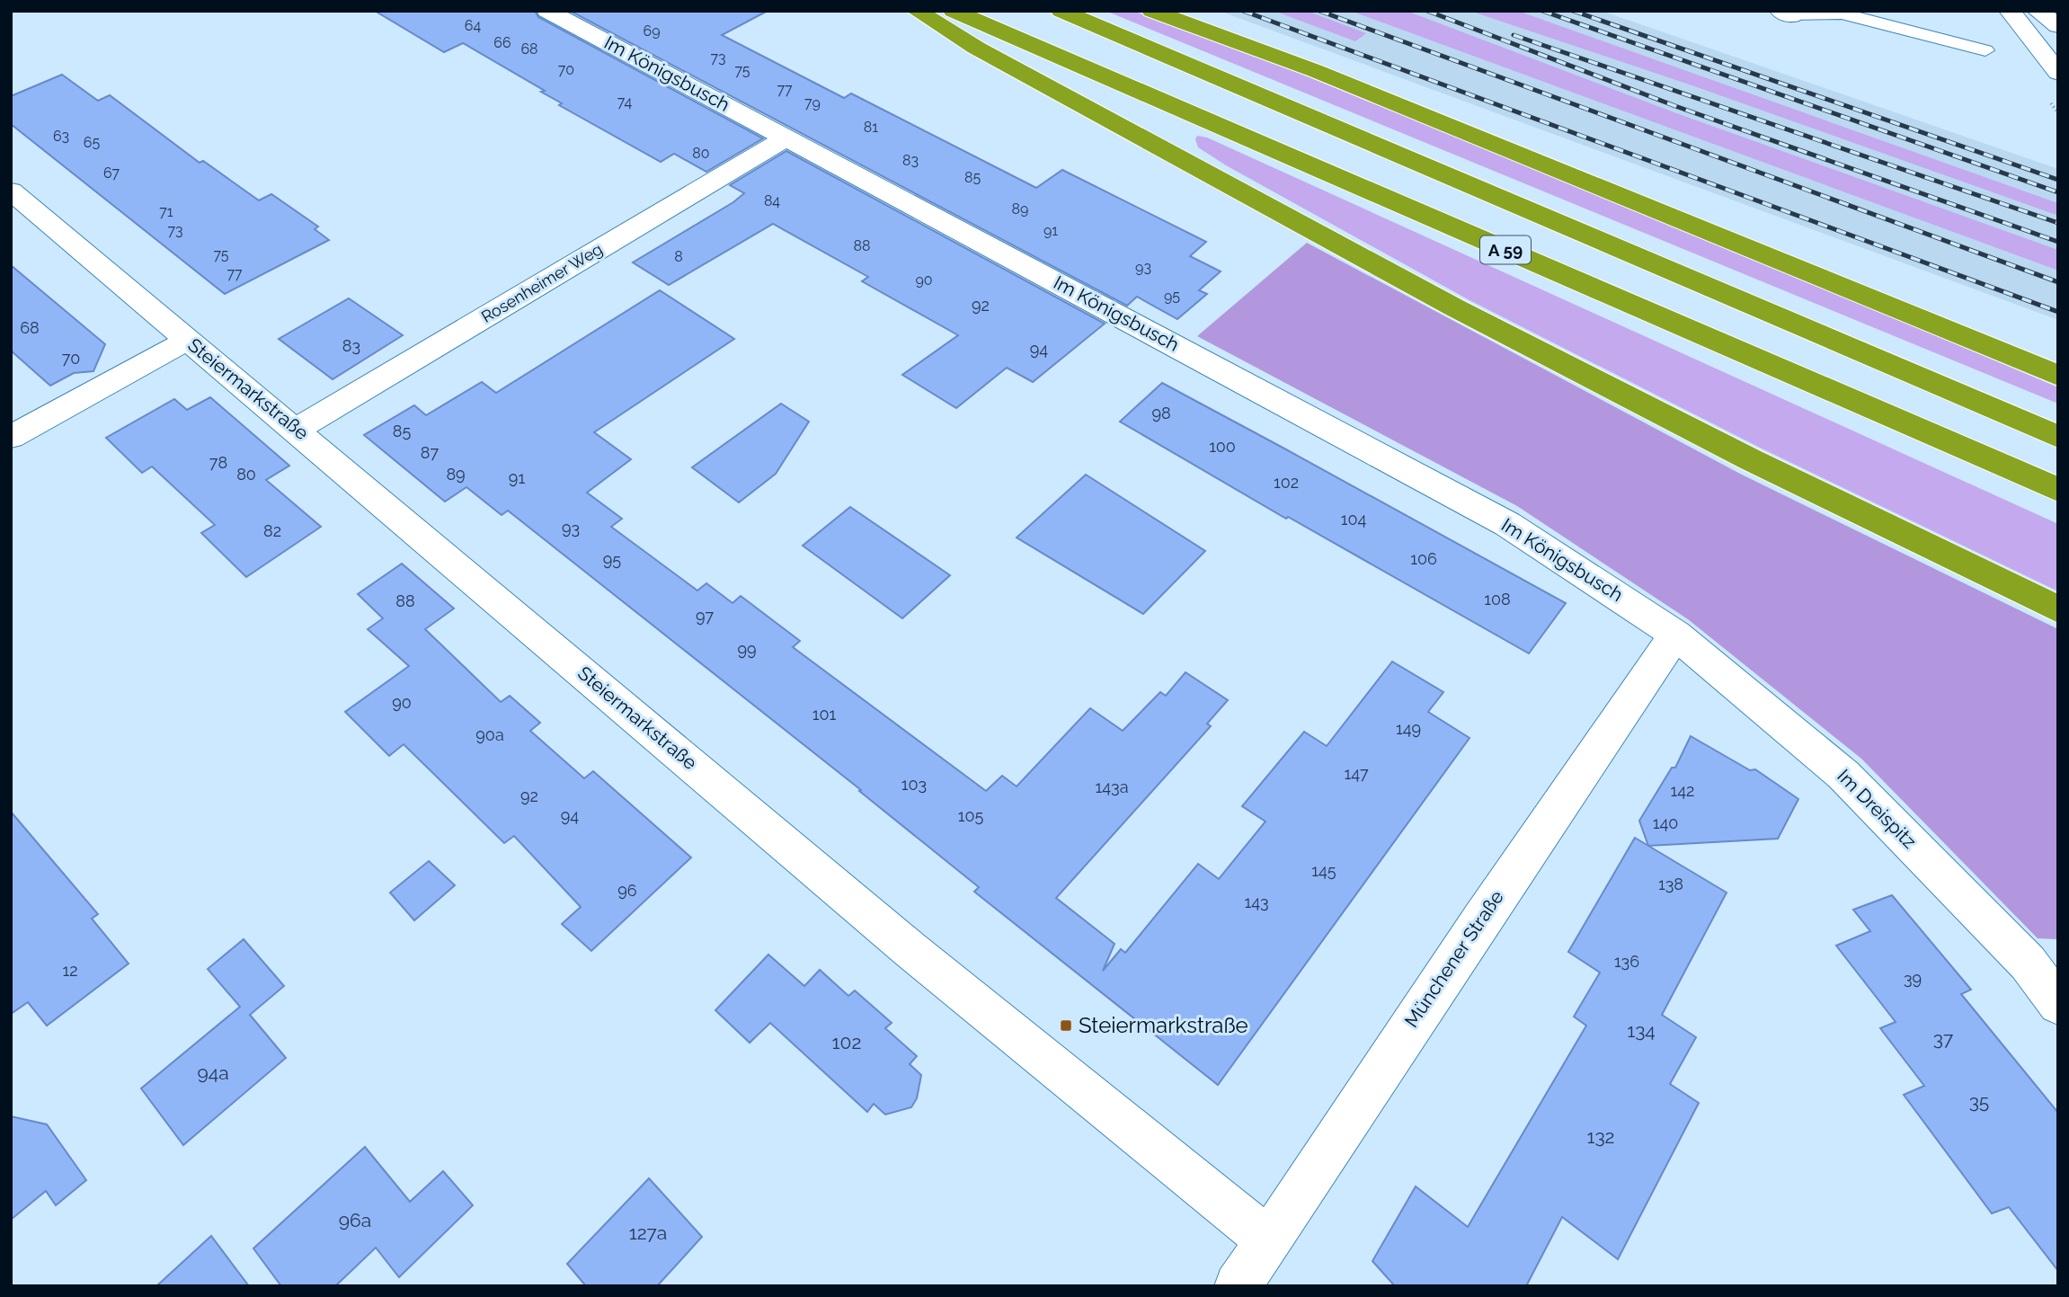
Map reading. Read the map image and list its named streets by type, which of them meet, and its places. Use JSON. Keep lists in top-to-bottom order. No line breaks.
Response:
{"streets":{"highway":["A 59"],"street":["Im Königsbusch","Rosenheimer Weg","Steiermarkstraße","Im Dreispitz","Münchener Straße"]},"crossings":[["Im Königsbusch","Rosenheimer Weg"],["Im Königsbusch","Im Dreispitz"],["Im Königsbusch","Münchener Straße"],["Rosenheimer Weg","Steiermarkstraße"],["Steiermarkstraße","Münchener Straße"],["Im Dreispitz","Münchener Straße"]],"places":{"transit":["Steiermarkstraße"]},"house_numbers":["64","69","66","68","73","70","75","77","74","79","81","63","65","80","83","67","85","84","89","71","73","91","88","75","8","93","77","90","95","92","68","83","94","70","98","85","100","87","78","80","89","91","102","104","93","82","106","95","108","88","97","99","90","101","149","90a","147","103","143a","142","92","94","105","140","145","138","96","143","136","12","39","134","37","102","94a","35","132","96a","127a"]}
